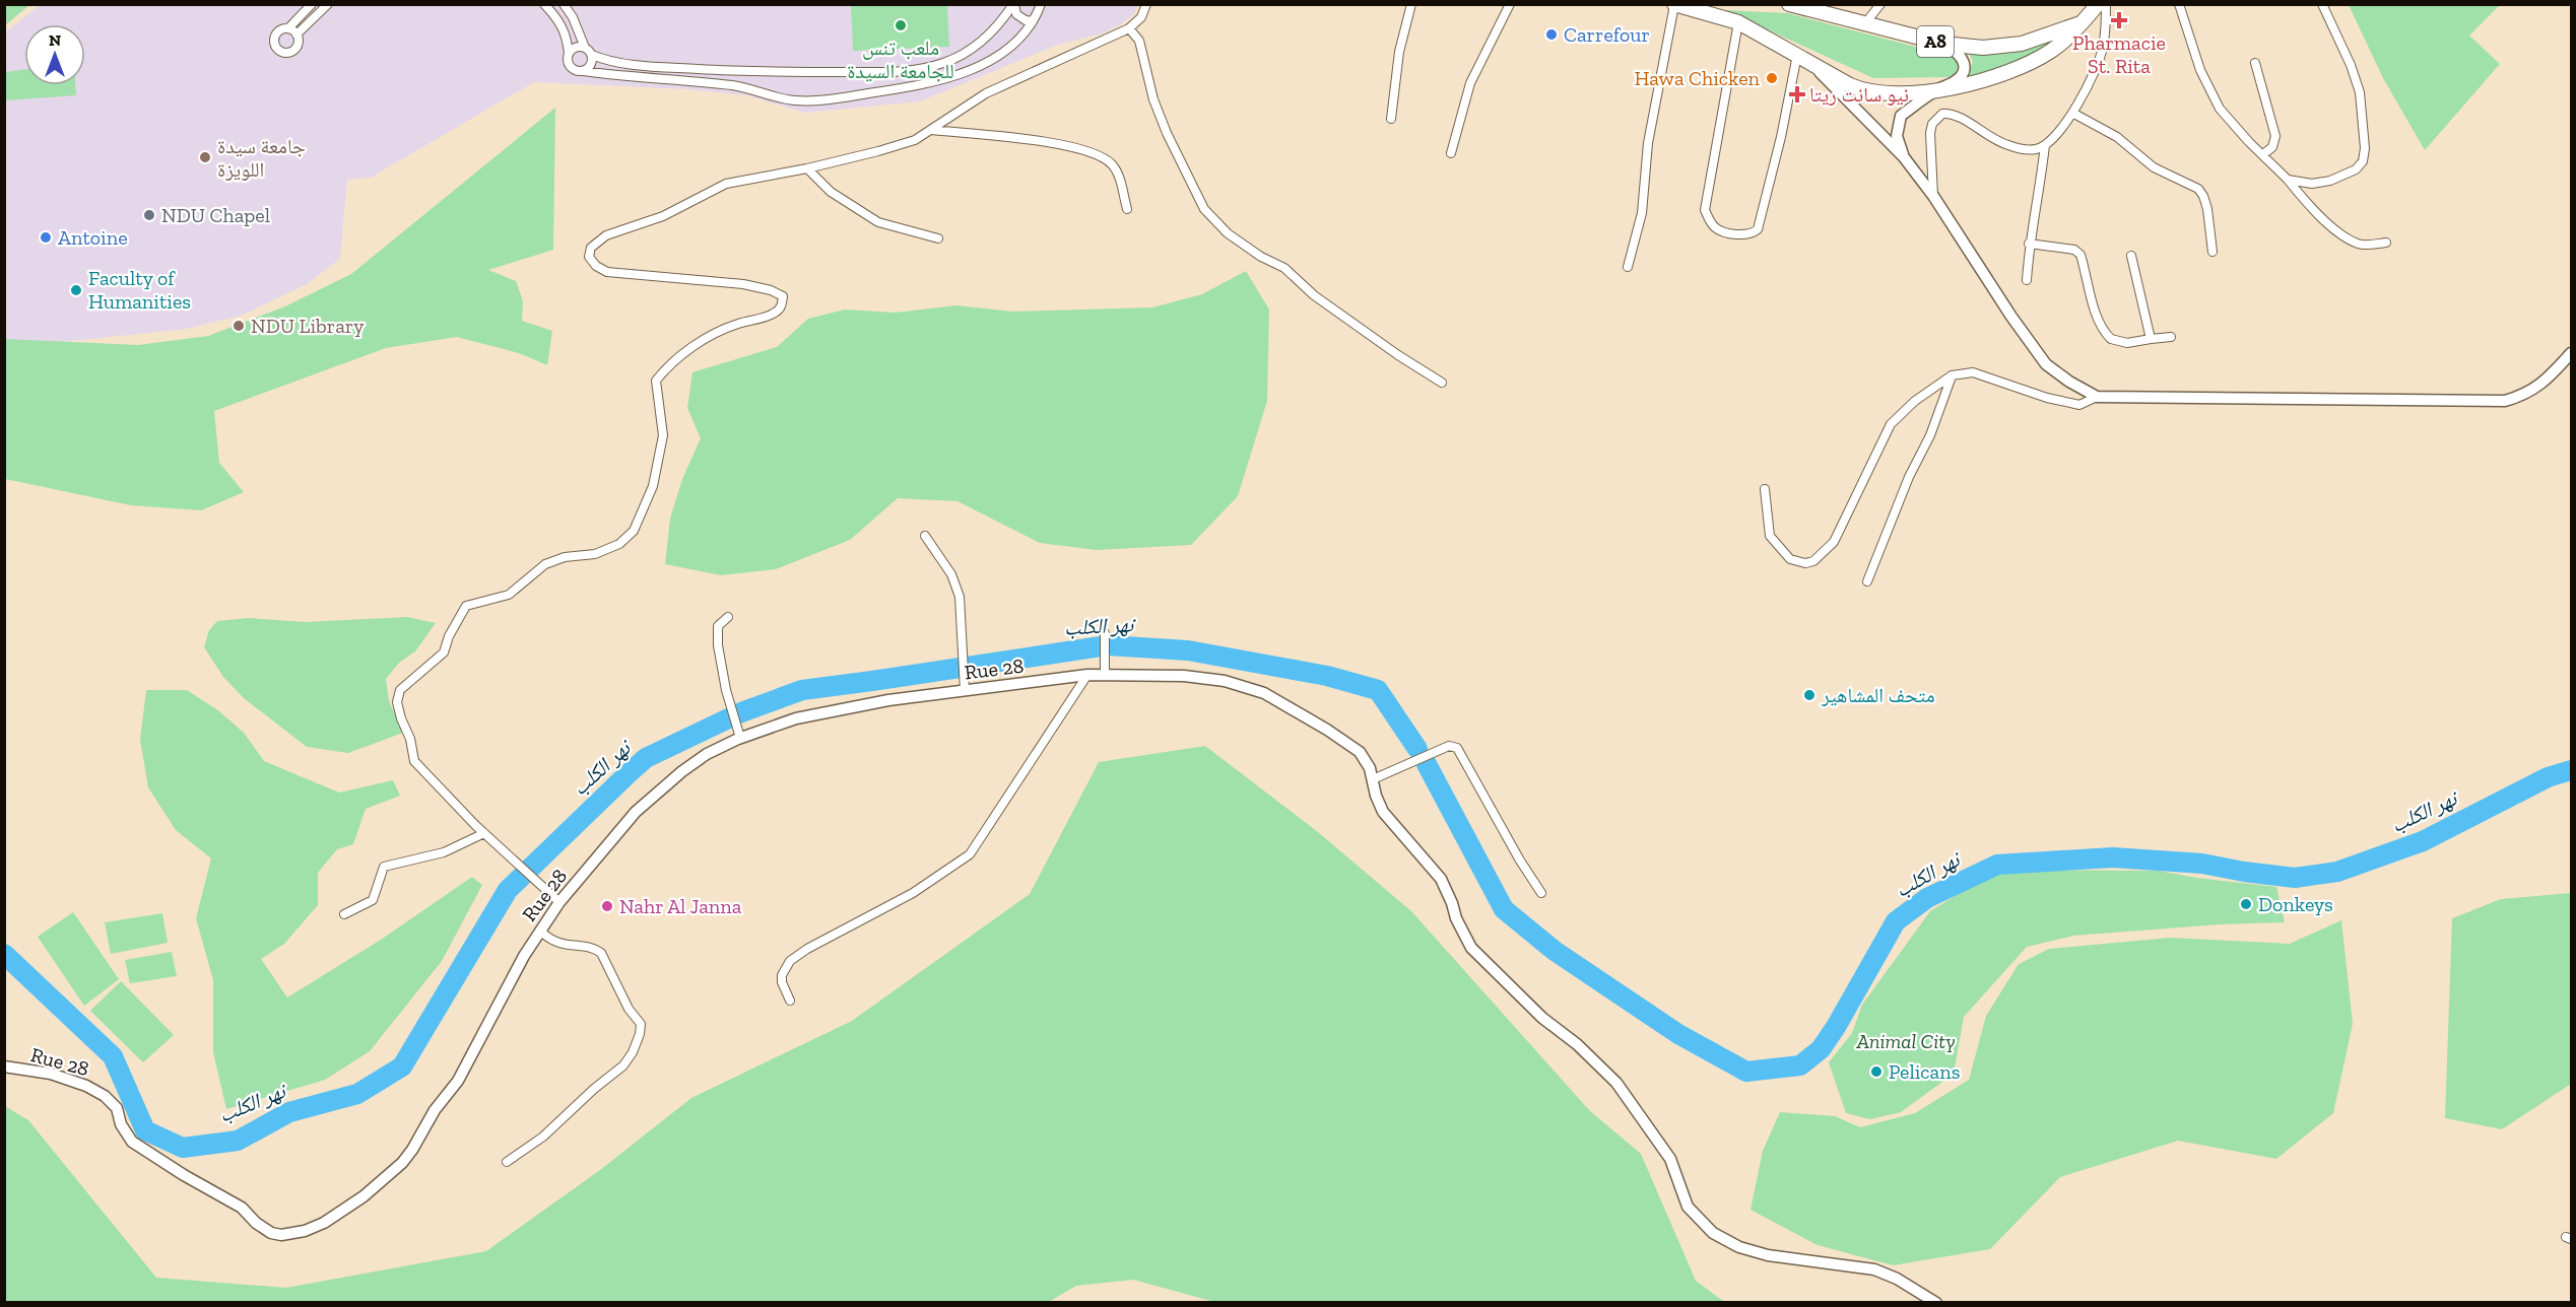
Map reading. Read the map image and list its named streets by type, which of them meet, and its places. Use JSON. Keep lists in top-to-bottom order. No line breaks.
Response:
{"streets":{"highway":["A8"],"street":["Rue 28"]},"water":["نهر الكلب"],"parks":["Animal City"],"places":{"health":["Pharmacie St. Rita","نيو سانت ريتا"],"other":["ملعب تنس للجامعة السيدة","Carrefour","Hawa Chicken","جامعة سيدة اللويزة","NDU Chapel","Antoine","Faculty of Humanities","NDU Library","متحف المشاهير","Donkeys","Nahr Al Janna","Pelicans"]},"north":"top"}
